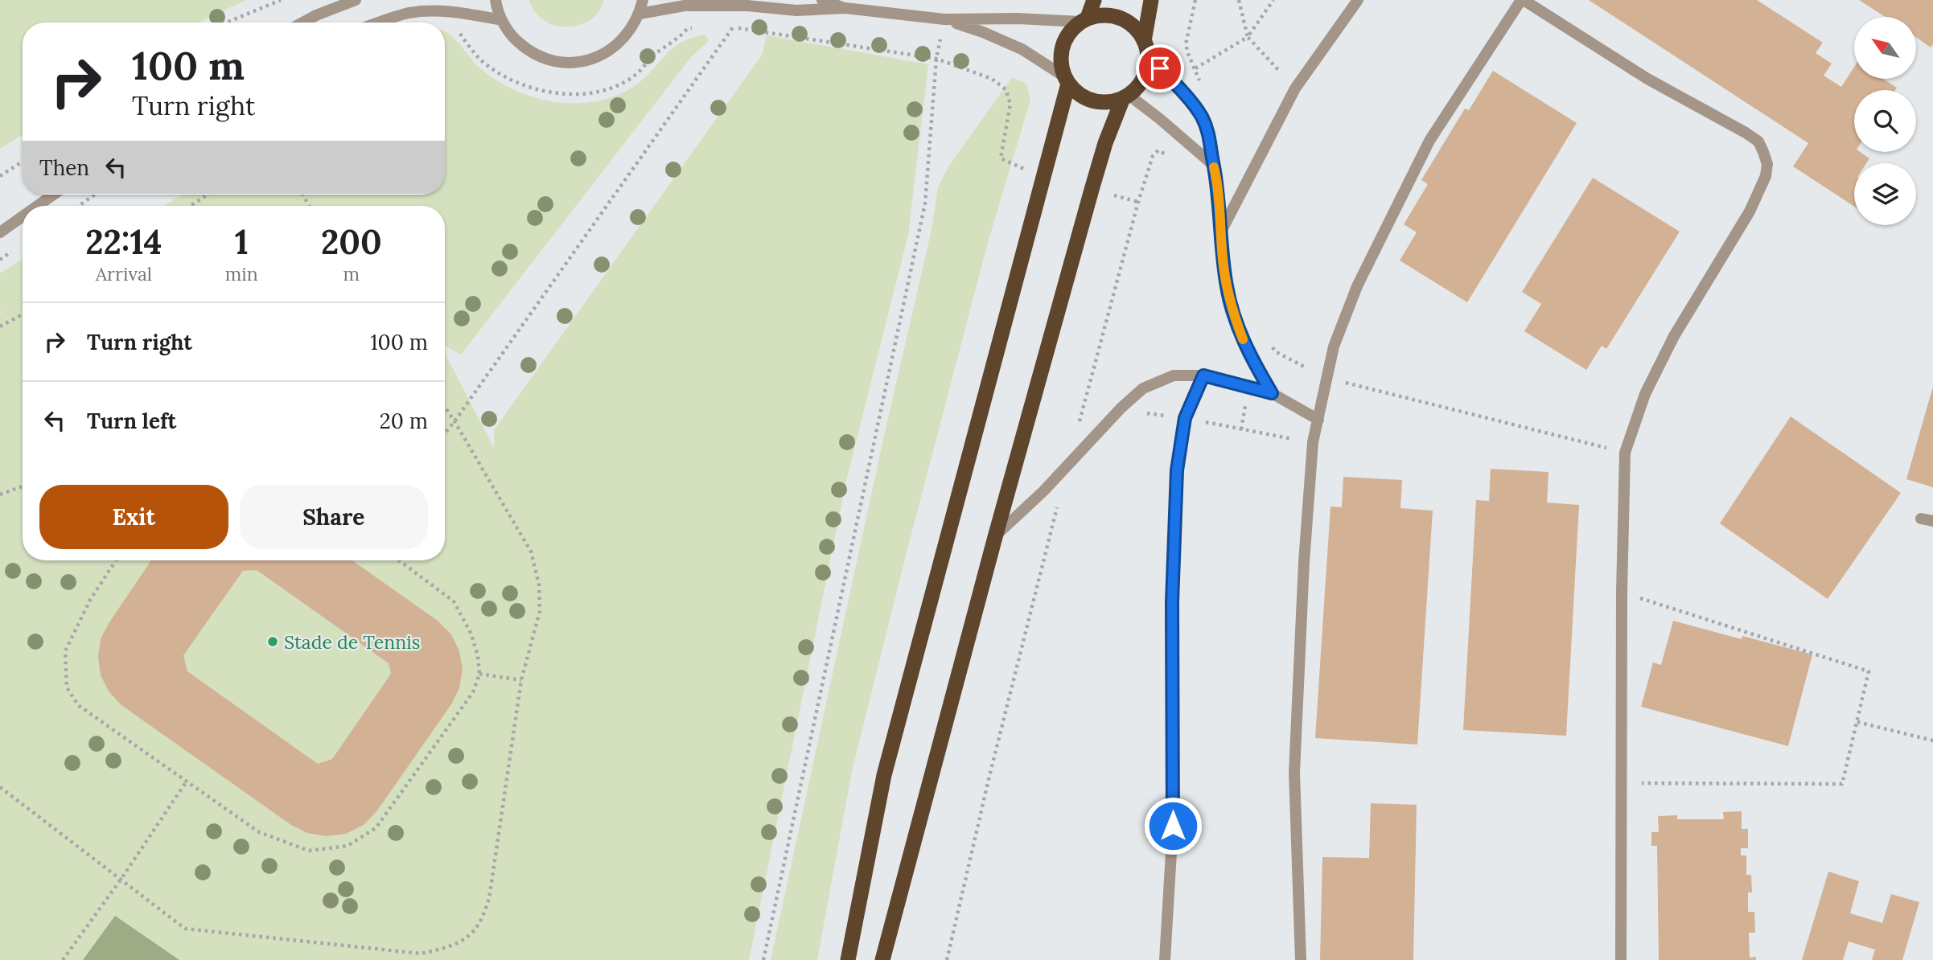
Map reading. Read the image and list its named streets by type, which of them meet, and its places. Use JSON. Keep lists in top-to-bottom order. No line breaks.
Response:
{"places":["Stade de Tennis"],"north":"top left","page":{"turn":["100 m","Turn right"],"then":"Then","eta":["22:14","Arrival","1","min","200","m"],"list":[{"name":"Turn right","value":"100 m"},{"name":"Turn left","value":"20 m"}],"buttons":["Exit","Share"]}}
